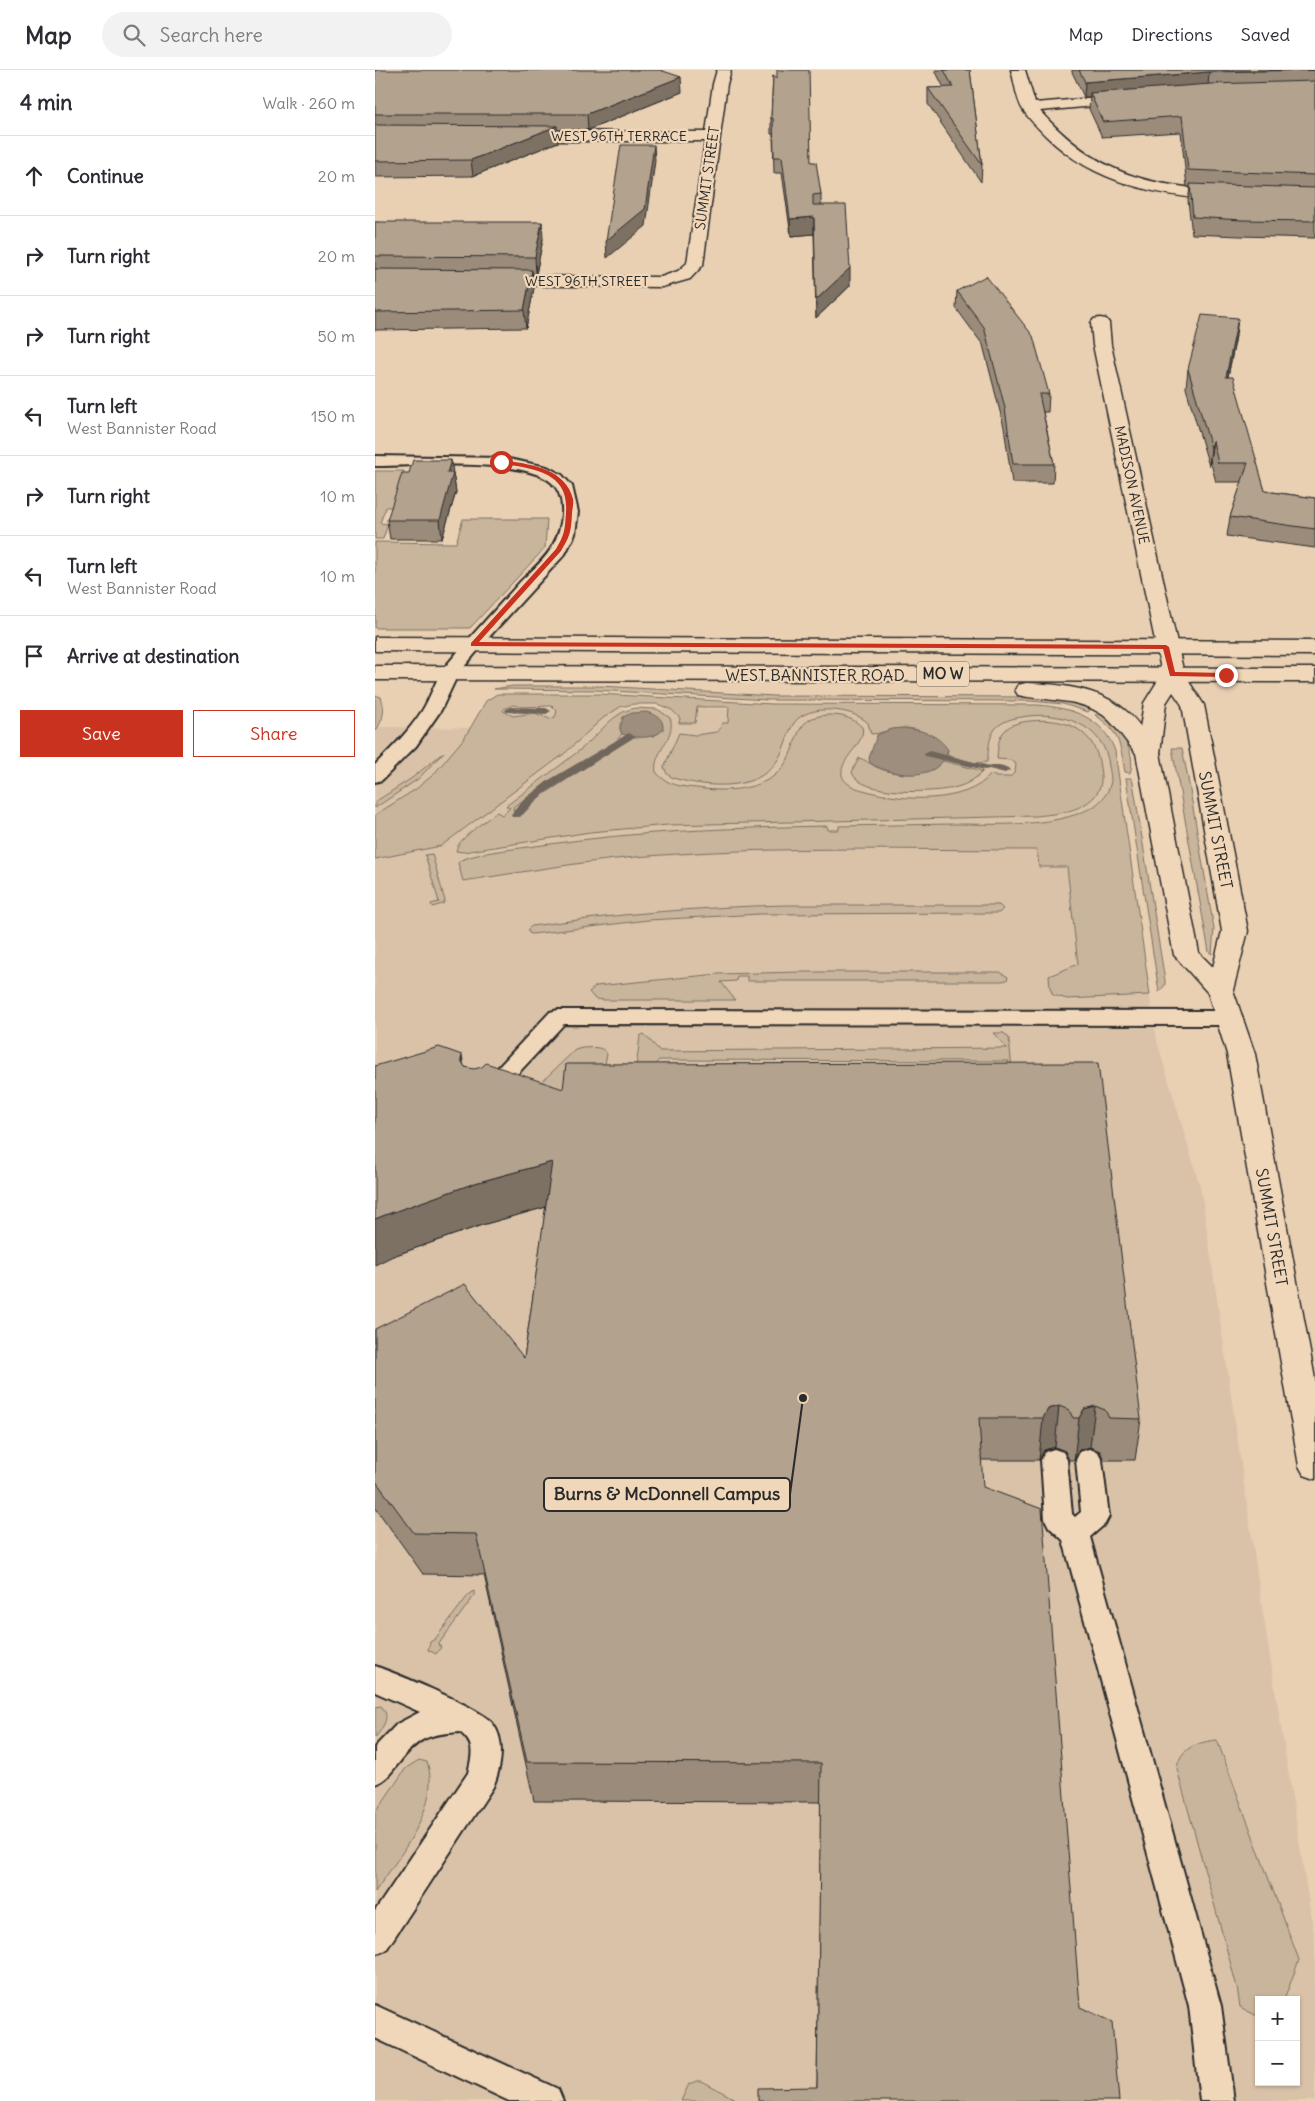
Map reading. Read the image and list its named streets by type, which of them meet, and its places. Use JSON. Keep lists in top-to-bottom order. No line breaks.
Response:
{"streets":{"street":["WEST 96TH TERRACE","SUMMIT STREET","WEST 96TH STREET","MADISON AVENUE","MO W","WEST BANNISTER ROAD"]},"crossings":[["WEST 96TH TERRACE","SUMMIT STREET"],["SUMMIT STREET","WEST 96TH STREET"],["SUMMIT STREET","MADISON AVENUE"],["SUMMIT STREET","WEST BANNISTER ROAD"],["MADISON AVENUE","WEST BANNISTER ROAD"]],"places":["Burns & McDonnell Campus"],"page":{"header":"Map","search":"Search here","nav":["Map","Directions","Saved"],"heading":["4 min","Walk · 260 m"],"list":[["Continue","20 m"],["Turn right","20 m"],["Turn right","50 m"],["Turn left","West Bannister Road","150 m"],["Turn right","10 m"],["Turn left","West Bannister Road","10 m"],"Arrive at destination"],"buttons":["Save","Share"],"map_buttons":["+","−"]}}
